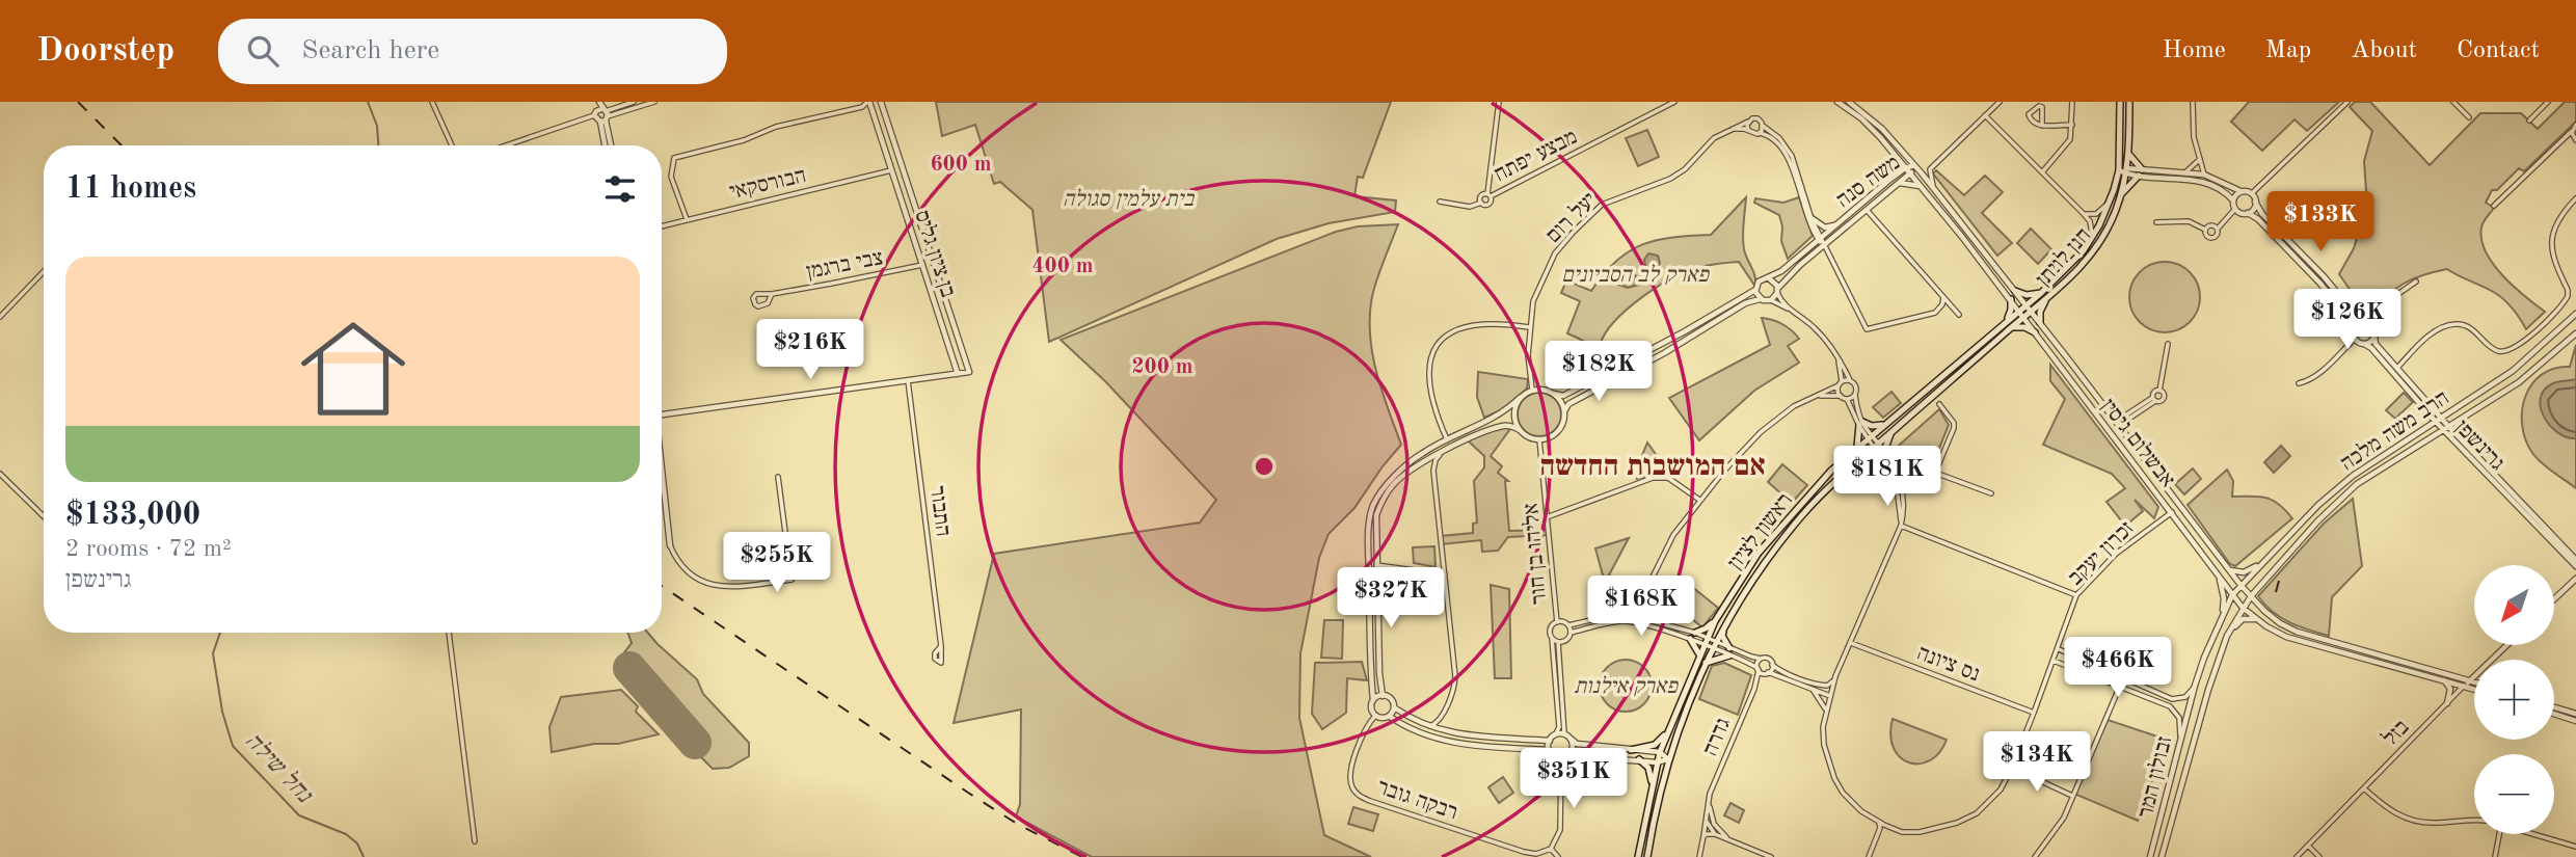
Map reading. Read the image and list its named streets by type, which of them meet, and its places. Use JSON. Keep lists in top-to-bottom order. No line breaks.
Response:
{"streets":{"main road":["חנן לויתן","ראשון לציון"],"street":["מבצע יפתח","משה סנה","הבורסקאי","יעל רום","בן ציון גליס","צבי ברגמן","הרב משה מלכה","אבשלום גיסין","גרינשפן","התבור","זכרון יעקב","אליהו בן חור","נס ציונה","בזל","גדרה","זבולון המר","רבקה גובר"]},"crossings":[["משה סנה","אבשלום גיסין"],["הבורסקאי","בן ציון גליס"],["יעל רום","אליהו בן חור"],["בן ציון גליס","צבי ברגמן"],["חנן לויתן","אבשלום גיסין"],["חנן לויתן","ראשון לציון"],["הרב משה מלכה","אבשלום גיסין"],["הרב משה מלכה","גרינשפן"],["הרב משה מלכה","זבולון המר"],["אבשלום גיסין","ראשון לציון"],["אבשלום גיסין","זכרון יעקב"],["אבשלום גיסין","בזל"],["אבשלום גיסין","זבולון המר"],["זכרון יעקב","נס ציונה"]],"districts":["אם המושבות החדשה"],"water":["נחל שילה"],"parks":["בית עלמין סגולה","פארק לב הסביונים","פארק אילנות"],"north":"bottom left","page":{"header":"Doorstep","search":"Search here","nav":["Home","Map","About","Contact"],"heading":"11 homes","price":["$133K","$126K","$216K","$182K","$181K","$255K","$327K","$168K","$466K","$134K","$351K"],"list":[{"name":"$133,000","note":"2 rooms · 72 m² · גרינשפן"}],"map_buttons":["+","−"]},"rings":["600 m","400 m","200 m"]}
